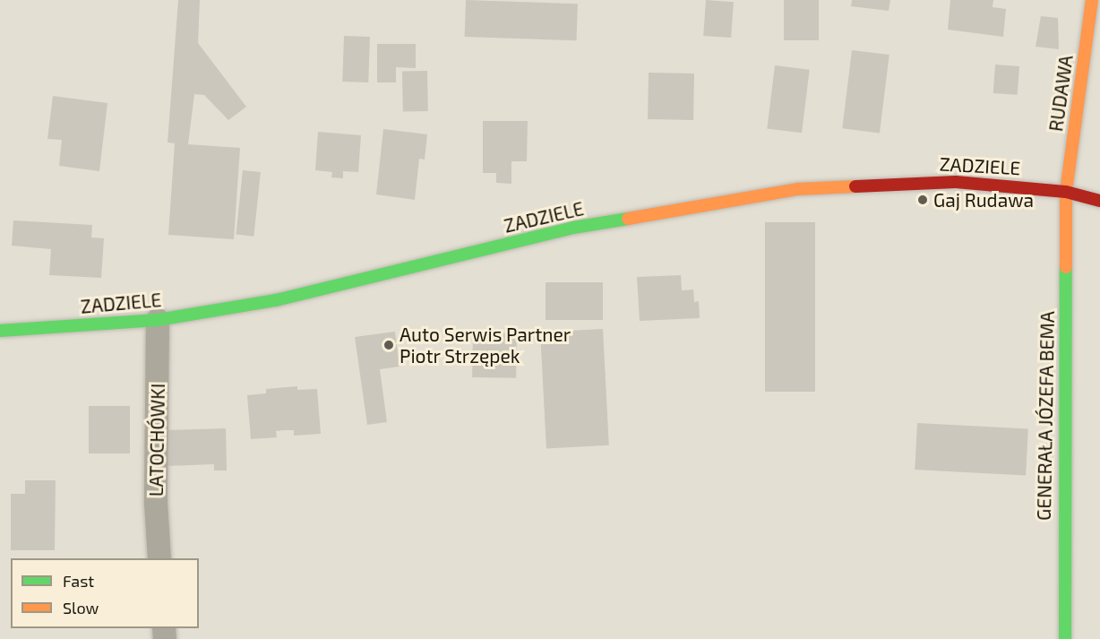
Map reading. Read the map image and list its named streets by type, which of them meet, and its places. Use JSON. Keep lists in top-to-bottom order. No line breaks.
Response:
{"streets":{"street":["RUDAWA","ZADZIELE","GENERAŁA JÓZEFA BEMA","LATOCHÓWKI"]},"crossings":[["RUDAWA","ZADZIELE"],["RUDAWA","GENERAŁA JÓZEFA BEMA"],["ZADZIELE","GENERAŁA JÓZEFA BEMA"],["ZADZIELE","LATOCHÓWKI"]],"places":["Gaj Rudawa","Auto Serwis Partner Piotr Strzępek"],"legend":["Fast","Slow"]}
